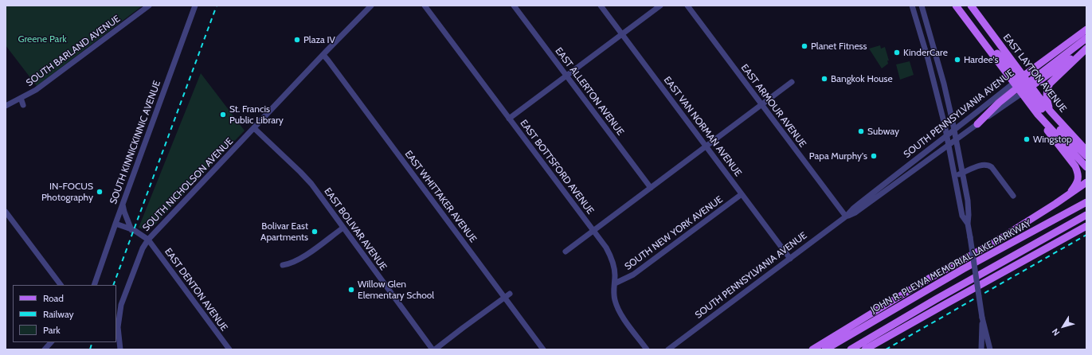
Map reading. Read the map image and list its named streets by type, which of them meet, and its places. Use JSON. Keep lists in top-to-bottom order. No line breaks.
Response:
{"streets":{"main road":["EAST LAYTON AVENUE","SOUTH PENNSYLVANIA AVENUE","JOHN R. PLEWA MEMORIAL LAKE PARKWAY"],"street":["SOUTH BARLAND AVENUE","EAST ALLERTON AVENUE","EAST ARMOUR AVENUE","EAST VAN NORMAN AVENUE","SOUTH KINNICKINNIC AVENUE","EAST BOTTSFORD AVENUE","SOUTH NICHOLSON AVENUE","EAST WHITTAKER AVENUE","EAST BOLIVAR AVENUE","SOUTH NEW YORK AVENUE","EAST DENTON AVENUE"]},"crossings":[["EAST LAYTON AVENUE","SOUTH PENNSYLVANIA AVENUE"],["EAST ARMOUR AVENUE","SOUTH PENNSYLVANIA AVENUE"],["SOUTH PENNSYLVANIA AVENUE","EAST VAN NORMAN AVENUE"],["EAST VAN NORMAN AVENUE","SOUTH NEW YORK AVENUE"],["SOUTH KINNICKINNIC AVENUE","SOUTH NICHOLSON AVENUE"],["EAST BOTTSFORD AVENUE","SOUTH NEW YORK AVENUE"],["SOUTH NICHOLSON AVENUE","EAST WHITTAKER AVENUE"],["SOUTH NICHOLSON AVENUE","EAST BOLIVAR AVENUE"],["SOUTH NICHOLSON AVENUE","EAST DENTON AVENUE"]],"parks":["Greene Park"],"places":["Plaza IV","Planet Fitness","KinderCare","Hardee's","Bangkok House","St. Francis Public Library","Subway","Wingstop","Papa Murphy's","IN-FOCUS Photography","Bolivar East Apartments","Willow Glen Elementary School"],"legend":["Road","Railway","Park"],"north":"bottom left"}
